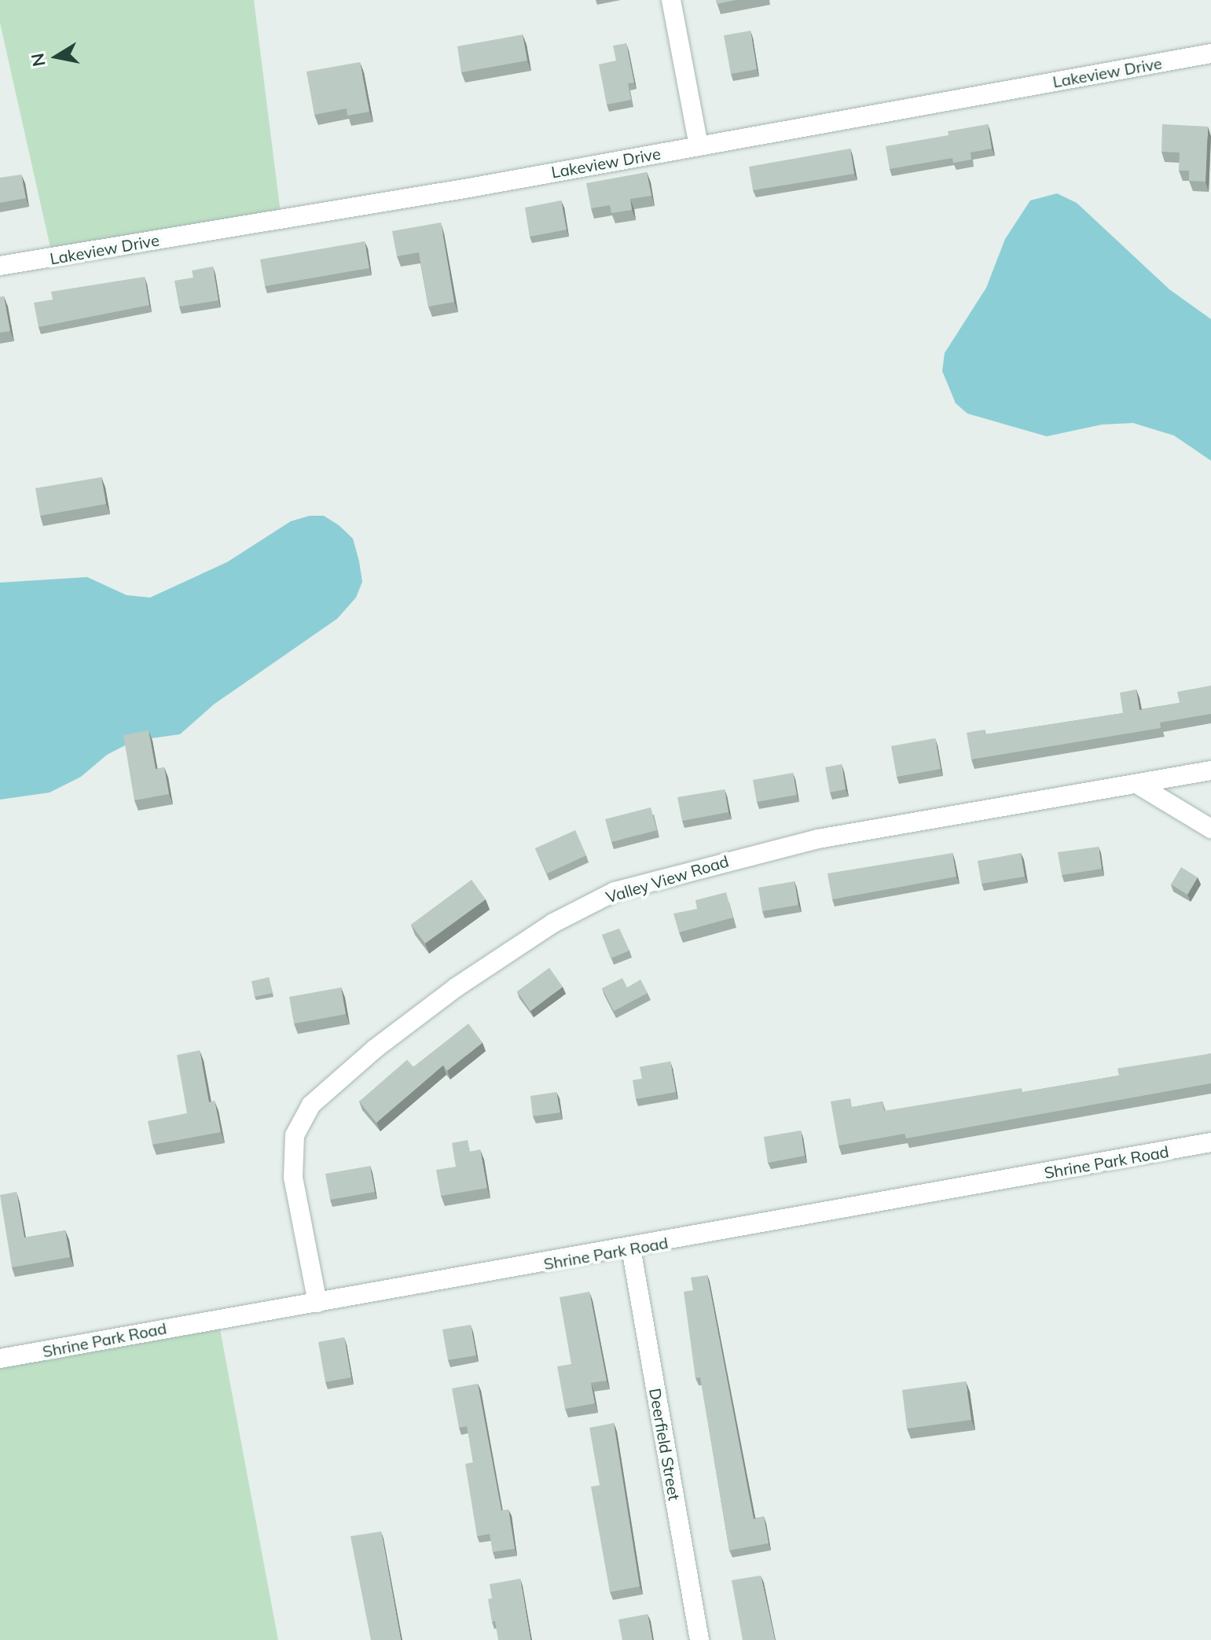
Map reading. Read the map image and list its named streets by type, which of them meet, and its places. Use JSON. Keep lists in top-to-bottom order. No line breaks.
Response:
{"streets":{"street":["Lakeview Drive","Valley View Road","Shrine Park Road","Deerfield Street"]},"crossings":[["Valley View Road","Shrine Park Road"],["Shrine Park Road","Deerfield Street"]],"north":"left"}
